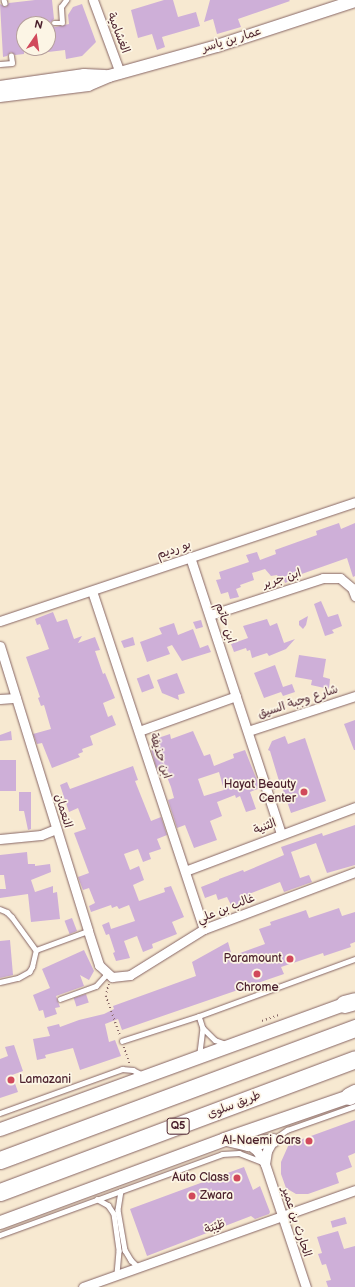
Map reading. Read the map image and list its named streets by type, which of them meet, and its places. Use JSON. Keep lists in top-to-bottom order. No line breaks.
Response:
{"streets":{"highway":["طريق سلوى","Q5"],"street":["الغشامية","عمار بن ياسر","بو رديم","ابن جرير","ابن حاتم","شارع وجبة السيق","ابن حذيفة","النعمان","الثنية","غالب بن علي","الحارث بن عمير","طَيْبَة"]},"crossings":[["الغشامية","عمار بن ياسر"],["بو رديم","ابن حاتم"],["بو رديم","ابن حذيفة"],["ابن جرير","ابن حاتم"],["ابن حاتم","شارع وجبة السيق"],["ابن حاتم","الثنية"],["ابن حذيفة","الثنية"],["ابن حذيفة","غالب بن علي"],["النعمان","غالب بن علي"],["الحارث بن عمير","طَيْبَة"]],"places":["Hayat Beauty Center","Paramount","Chrome","Lamazani","Al-Naemi Cars","Auto Class","Zwara"],"north":"top"}
